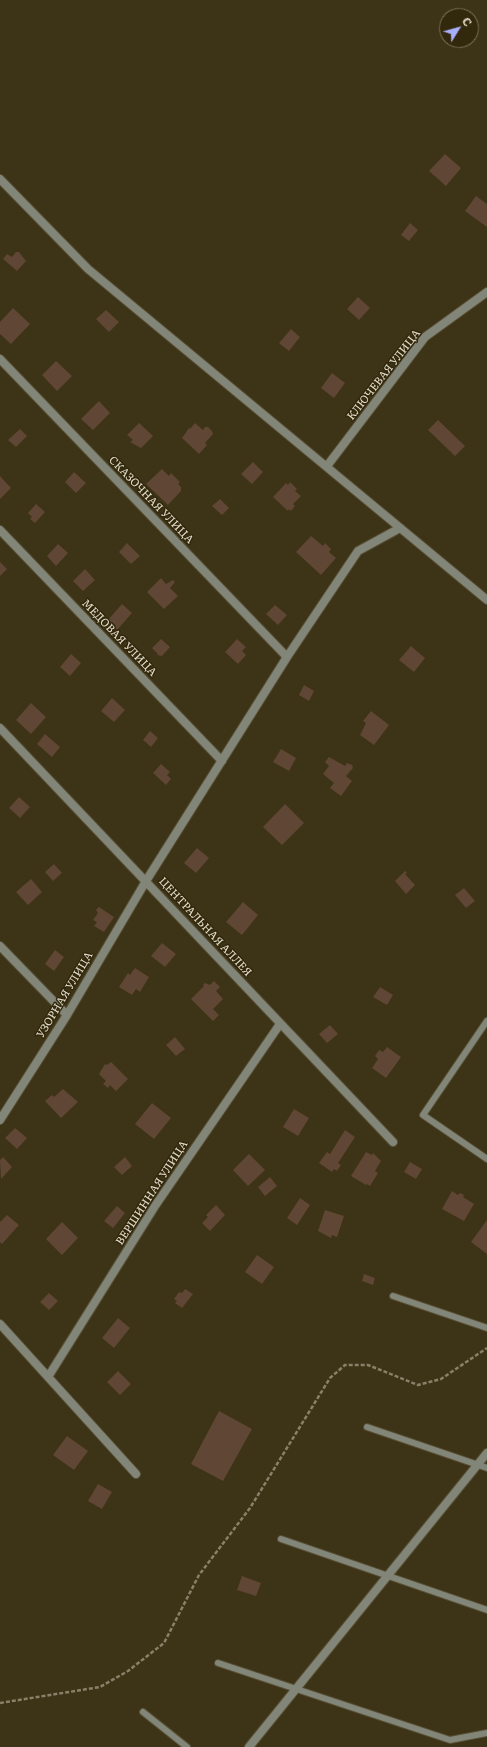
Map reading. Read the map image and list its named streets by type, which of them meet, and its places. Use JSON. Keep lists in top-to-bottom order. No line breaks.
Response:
{"streets":{"street":["КЛЮЧЕВАЯ УЛИЦА","СКАЗОЧНАЯ УЛИЦА","МЕДОВАЯ УЛИЦА","ЦЕНТРАЛЬНАЯ АЛЛЕЯ","УЗОРНАЯ УЛИЦА","ВЕРШИННАЯ УЛИЦА"]},"crossings":[["СКАЗОЧНАЯ УЛИЦА","УЗОРНАЯ УЛИЦА"],["МЕДОВАЯ УЛИЦА","УЗОРНАЯ УЛИЦА"],["ЦЕНТРАЛЬНАЯ АЛЛЕЯ","УЗОРНАЯ УЛИЦА"],["ЦЕНТРАЛЬНАЯ АЛЛЕЯ","ВЕРШИННАЯ УЛИЦА"]],"north":"top right"}
